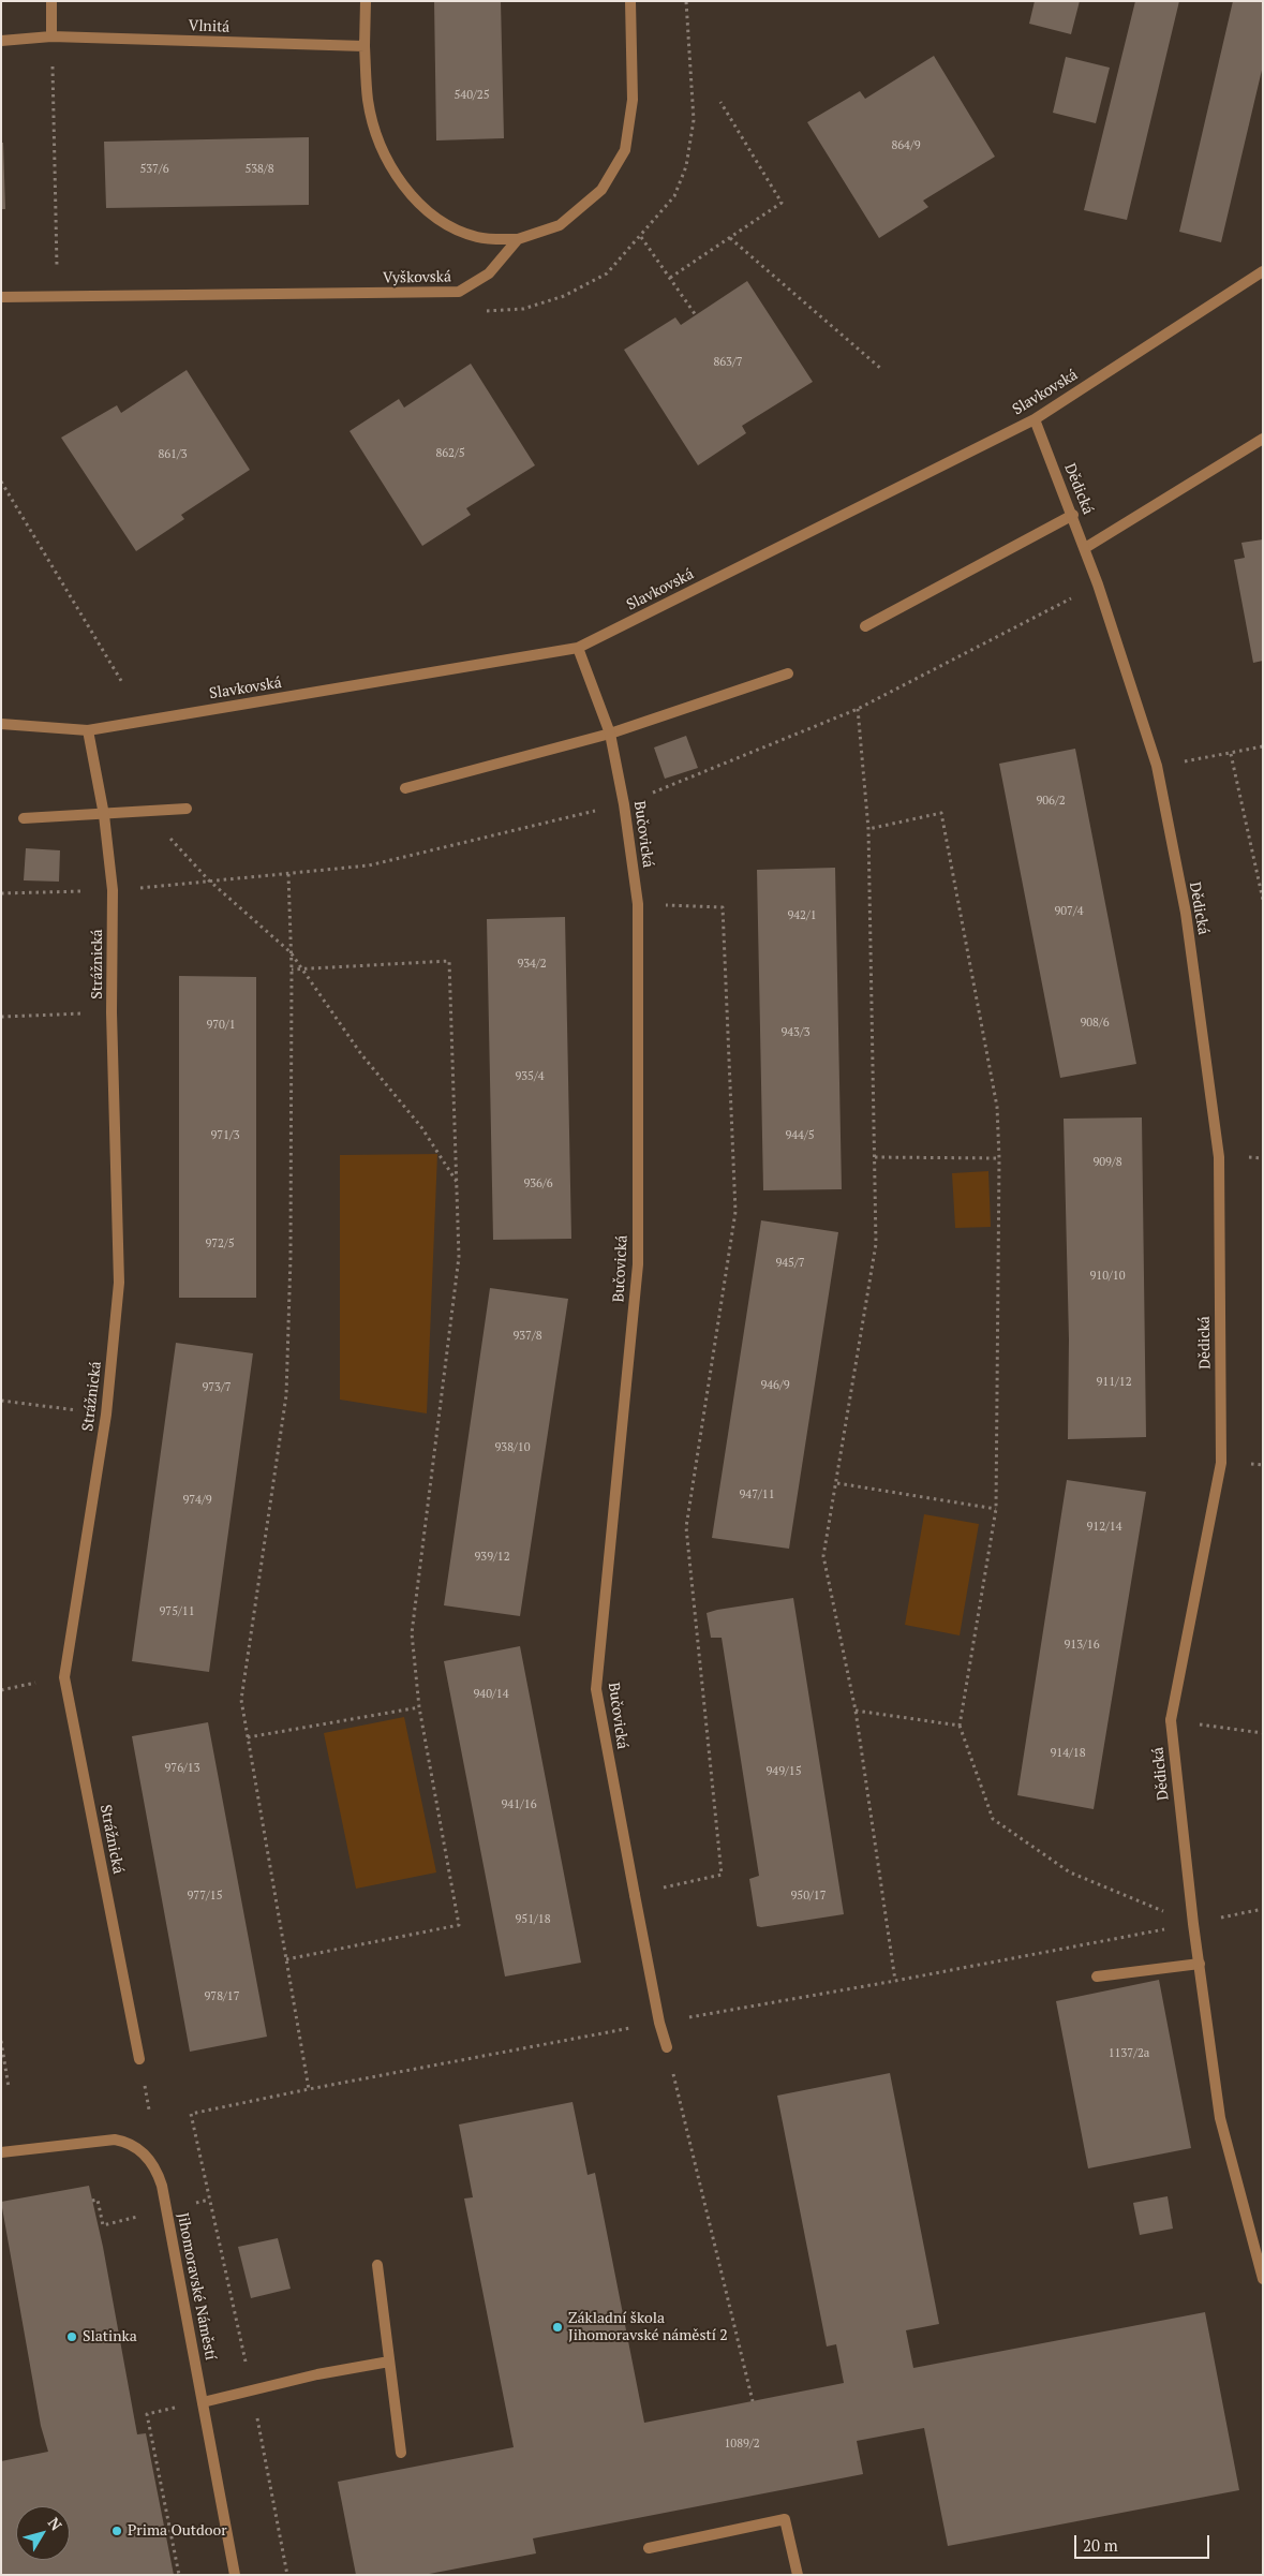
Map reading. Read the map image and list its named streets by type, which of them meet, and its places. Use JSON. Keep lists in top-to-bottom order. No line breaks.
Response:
{"streets":{"street":["Vlnitá","Vyškovská","Slavkovská","Dědická","Bučovická","Strážnická","Jihomoravské Náměstí"]},"crossings":[["Slavkovská","Dědická"],["Slavkovská","Bučovická"],["Slavkovská","Strážnická"]],"places":["Základní škola Jihomoravské náměstí 2","Slatinka","Prima Outdoor"],"house_numbers":["540/25","864/9","537/6","538/8","863/7","862/5","861/3","906/2","907/4","942/1","934/2","908/6","970/1","943/3","935/4","971/3","944/5","909/8","936/6","972/5","945/7","910/10","937/8","911/12","946/9","973/7","938/10","947/11","974/9","912/14","939/12","975/11","913/16","940/14","914/18","976/13","949/15","941/16","977/15","950/17","951/18","978/17","1137/2a","1089/2"],"scale_bar":"20 m","north":"top right"}
